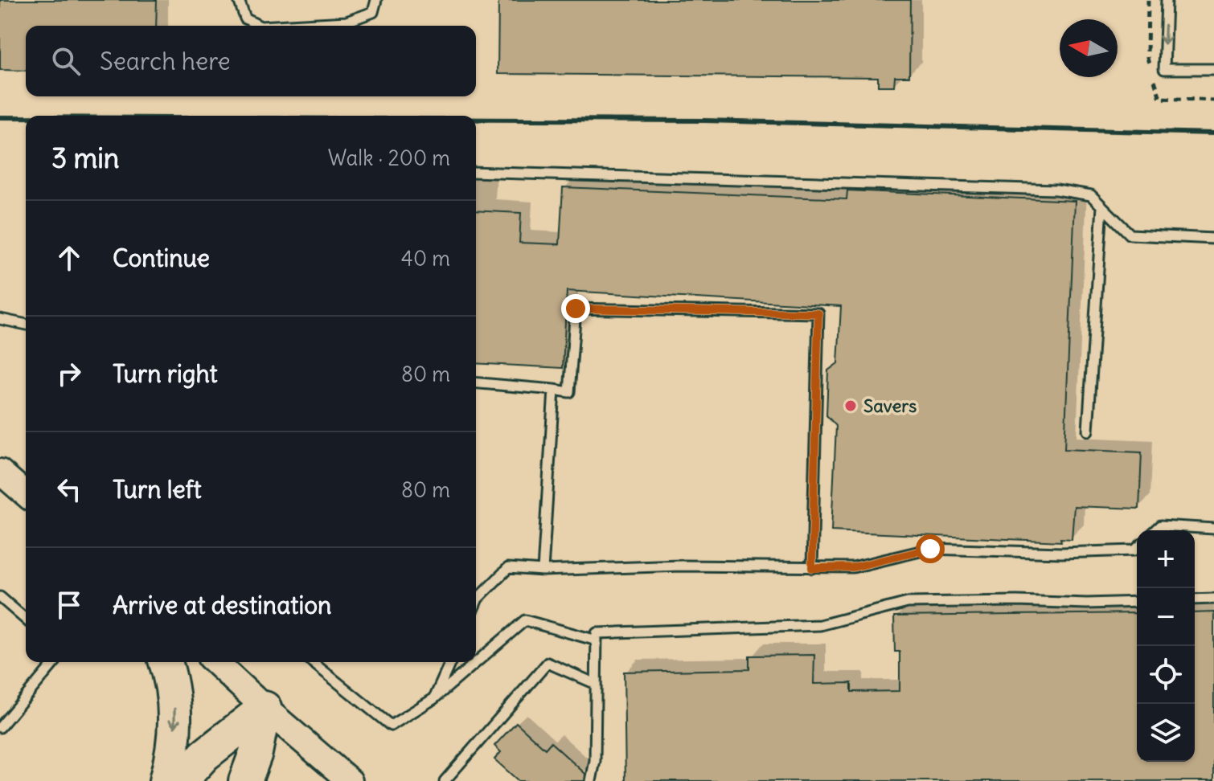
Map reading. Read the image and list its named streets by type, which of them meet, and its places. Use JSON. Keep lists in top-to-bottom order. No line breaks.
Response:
{"places":["Savers"],"north":"left","page":{"search":"Search here","heading":["3 min","Walk · 200 m"],"list":[["Continue","40 m"],["Turn right","80 m"],["Turn left","80 m"],"Arrive at destination"],"map_buttons":["+","−"]}}
